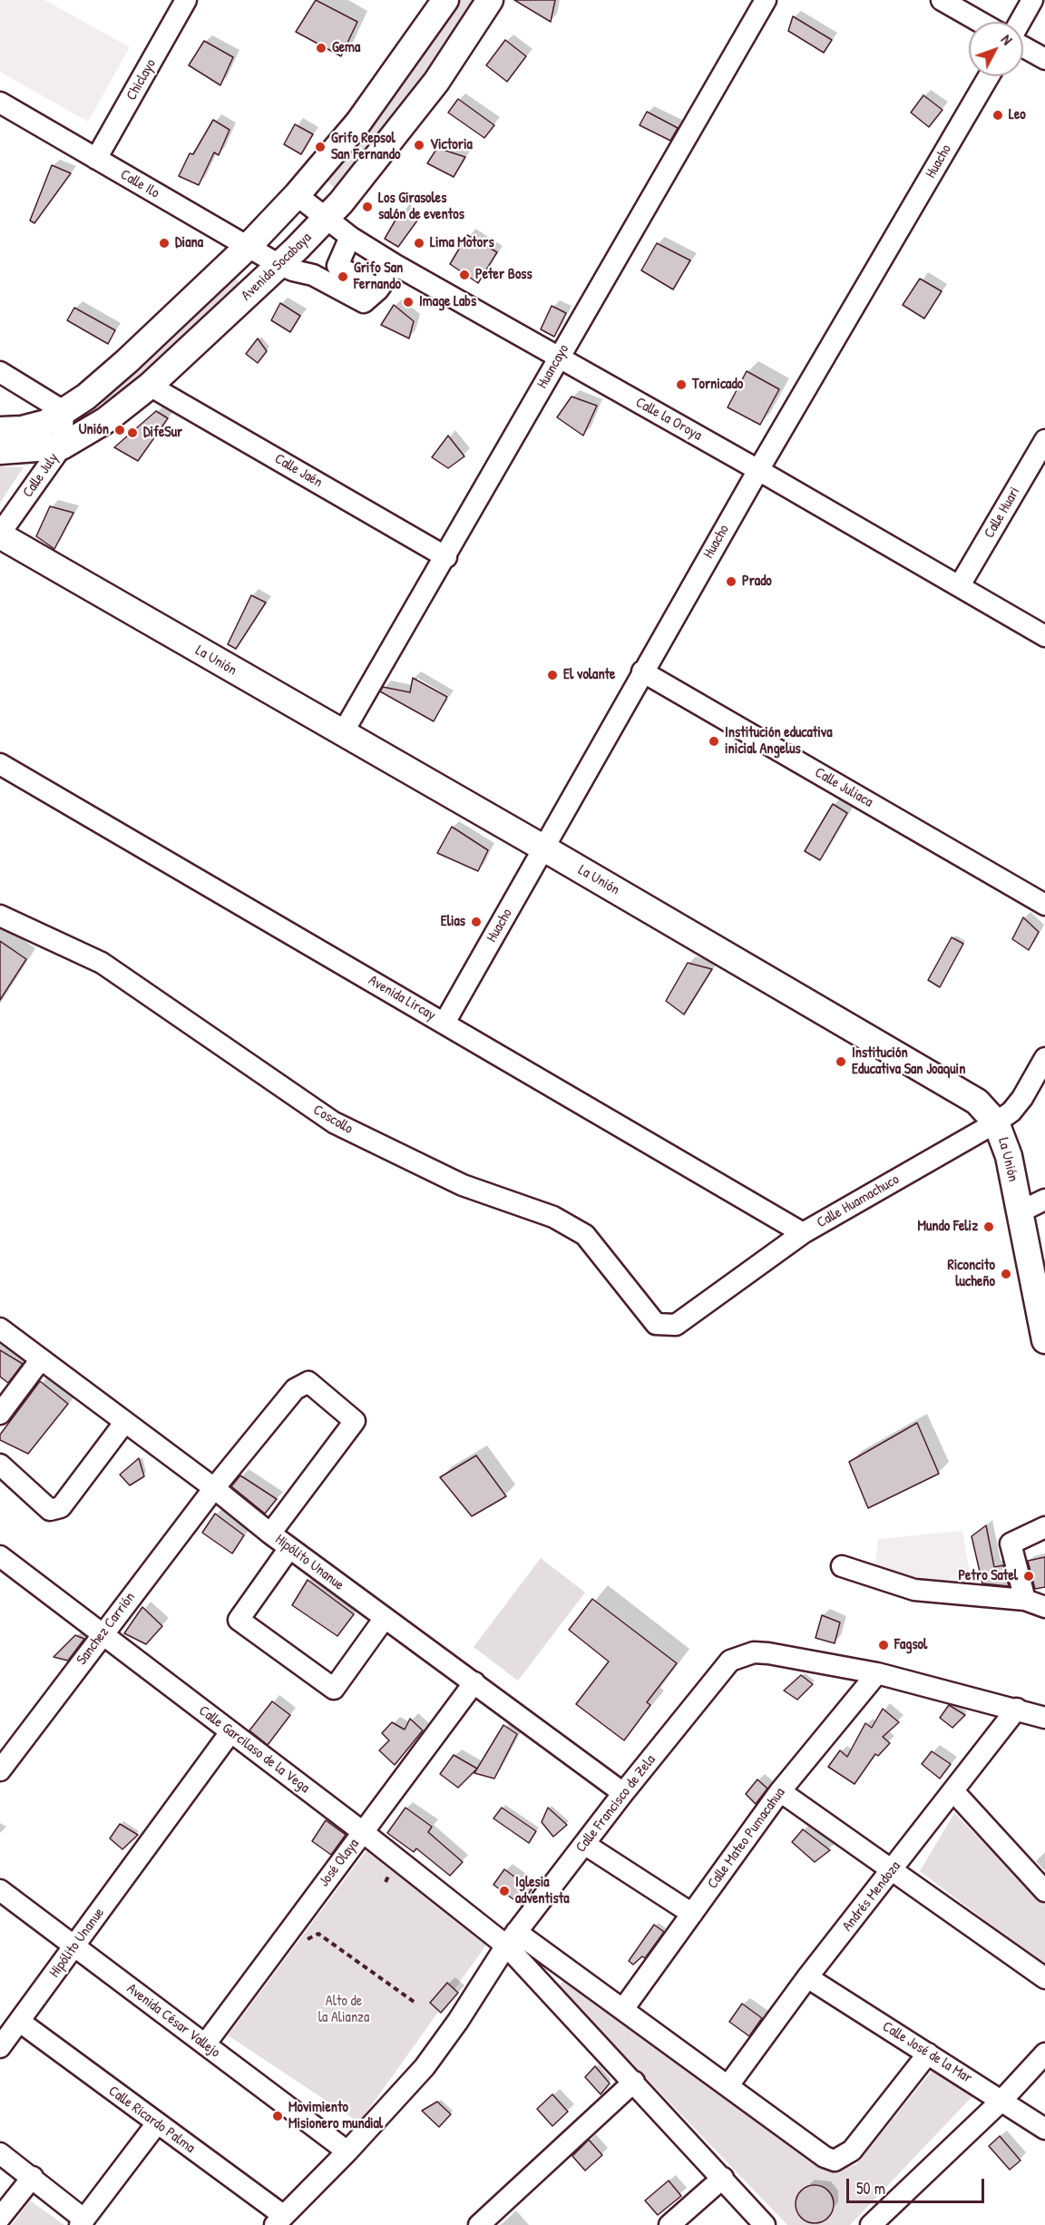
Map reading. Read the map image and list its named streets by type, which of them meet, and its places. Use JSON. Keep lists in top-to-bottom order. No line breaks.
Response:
{"streets":{"main road":["Avenida Socabaya","La Unión"],"street":["Chiclayo","Huacho","Calle Ilo","Huancayo","Calle la Oroya","Calle Jaén","Calle July","Calle Huari","Calle Juliaca","Avenida Lircay","Coscollo","Calle Huamachuco","Hipólito Unanue","Sanchez Carrión","Calle Garcilaso de la Vega","Calle Francisco de Zela","Calle Mateo Pumacahua","José Olaya","Andrés Mendoza","Avenida César Vallejo","Calle José de la Mar","Calle Ricardo Palma"]},"crossings":[["Chiclayo","Calle Ilo"],["Huacho","Calle la Oroya"],["Huacho","La Unión"],["Huacho","Calle Juliaca"],["Huacho","Avenida Lircay"],["Calle Ilo","Avenida Socabaya"],["Avenida Socabaya","Calle la Oroya"],["Avenida Socabaya","Calle Jaén"],["Avenida Socabaya","Calle July"],["Huancayo","Calle la Oroya"],["Huancayo","Calle Jaén"],["Huancayo","La Unión"],["Calle la Oroya","Calle Huari"],["Calle July","La Unión"],["La Unión","Calle Huamachuco"],["Avenida Lircay","Calle Huamachuco"],["Coscollo","Calle Huamachuco"],["Hipólito Unanue","Sanchez Carrión"],["Hipólito Unanue","Calle Garcilaso de la Vega"],["Hipólito Unanue","Calle Francisco de Zela"],["Hipólito Unanue","José Olaya"],["Hipólito Unanue","Avenida César Vallejo"],["Hipólito Unanue","Calle Ricardo Palma"],["Sanchez Carrión","Calle Garcilaso de la Vega"],["Calle Garcilaso de la Vega","Calle Francisco de Zela"],["Calle Garcilaso de la Vega","José Olaya"],["Calle Francisco de Zela","Calle Mateo Pumacahua"],["Calle Francisco de Zela","Andrés Mendoza"],["Calle Francisco de Zela","Avenida César Vallejo"],["Calle Francisco de Zela","Calle Ricardo Palma"],["José Olaya","Avenida César Vallejo"],["Andrés Mendoza","Calle José de la Mar"]],"parks":["Alto de la Alianza"],"places":["Gema","Leo","Victoria","Grifo Repsol San Fernando","Los Girasoles salón de eventos","Diana","Lima Motors","Peter Boss","Grifo San Fernando","Image Labs","Tornicado","Unión","DifeSur","Prado","El volante","Institución educativa inicial Angelus","Elias","Institución Educativa San Joaquin","Mundo Feliz","Riconcito lucheño","Petro Satel","Fagsol","Iglesia adventista","Movimiento Misionero mundial"],"scale_bar":"50 m","north":"top right"}
